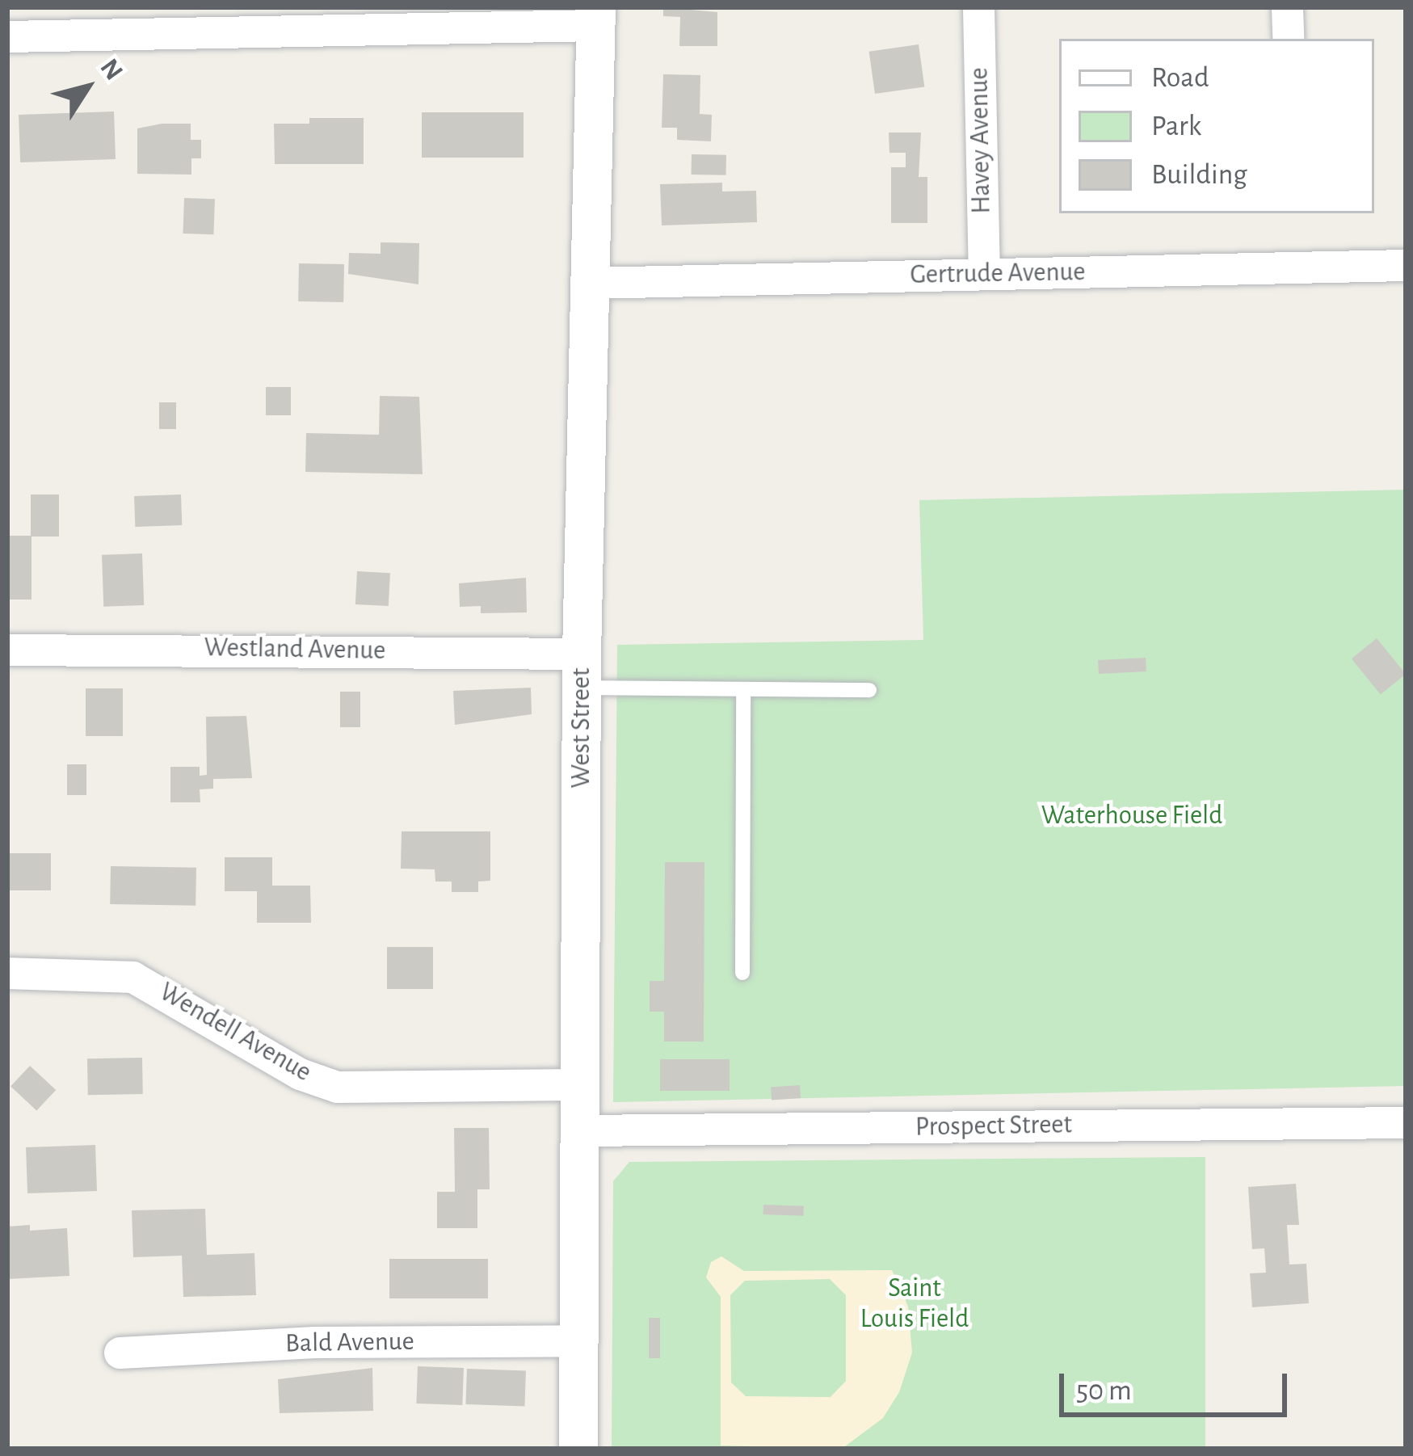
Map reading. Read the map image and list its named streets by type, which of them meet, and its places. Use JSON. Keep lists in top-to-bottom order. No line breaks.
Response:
{"streets":{"street":["Havey Avenue","Gertrude Avenue","Westland Avenue","West Street","Wendell Avenue","Prospect Street","Bald Avenue"]},"crossings":[["Havey Avenue","Gertrude Avenue"],["Gertrude Avenue","West Street"],["Westland Avenue","West Street"],["West Street","Wendell Avenue"],["West Street","Prospect Street"],["West Street","Bald Avenue"]],"parks":["Waterhouse Field","Saint Louis Field"],"legend":["Road","Park","Building"],"scale_bar":"50 m","north":"top right"}
